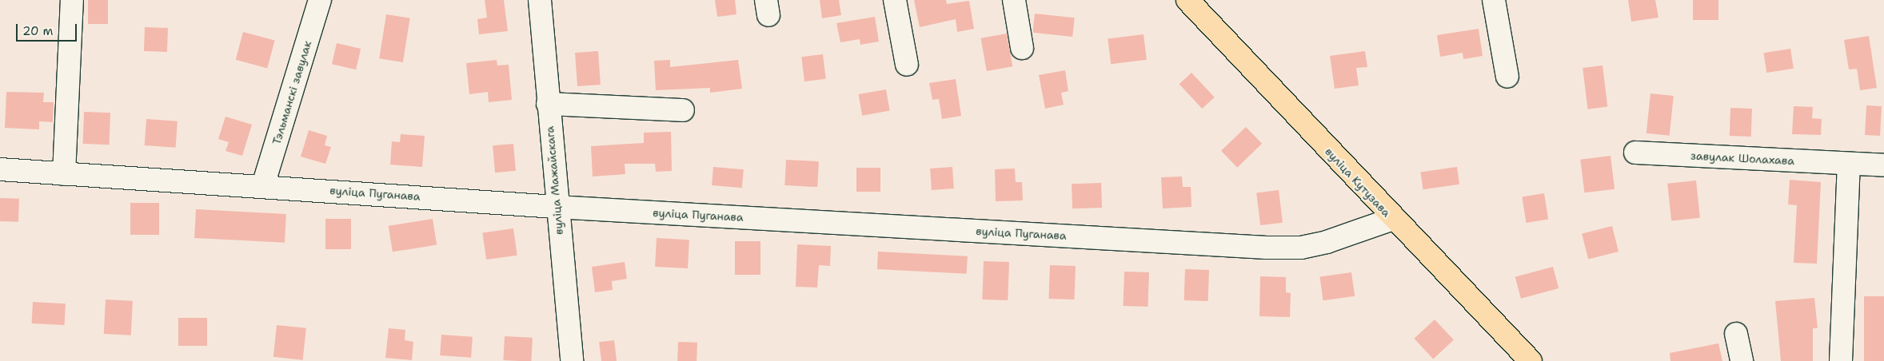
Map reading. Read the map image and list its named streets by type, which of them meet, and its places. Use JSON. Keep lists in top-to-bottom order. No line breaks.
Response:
{"streets":{"main road":["вуліца Кутузава"],"street":["Тэльманскі завулак","завулак Шолахава","вуліца Мажайскага","вуліца Пуганава"]},"crossings":[["Тэльманскі завулак","вуліца Пуганава"],["вуліца Мажайскага","вуліца Пуганава"],["вуліца Кутузава","вуліца Пуганава"]],"scale_bar":"20 m"}
